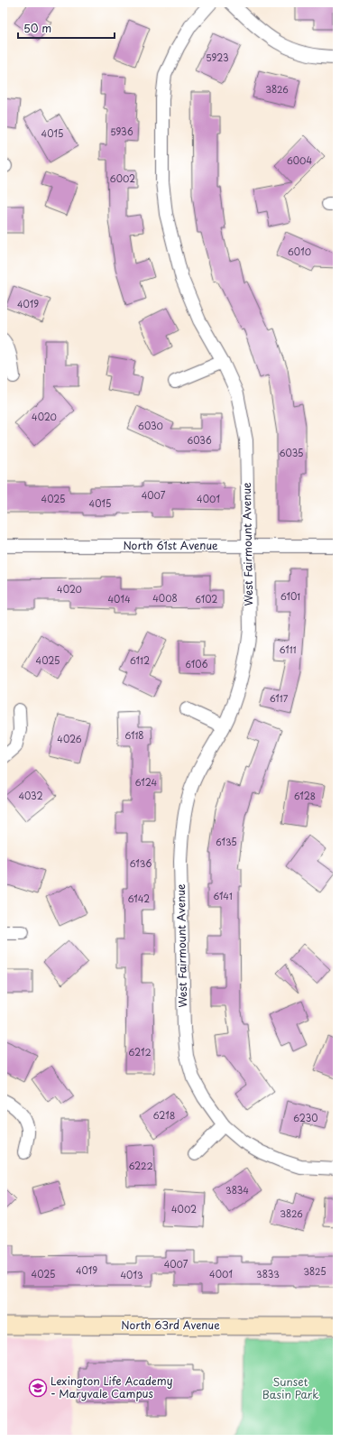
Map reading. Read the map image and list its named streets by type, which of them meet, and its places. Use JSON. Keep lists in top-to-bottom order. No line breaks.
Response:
{"streets":{"street":["West Fairmount Avenue","North 61st Avenue","North 63rd Avenue"]},"crossings":[["West Fairmount Avenue","North 61st Avenue"]],"parks":["Sunset Basin Park"],"places":{"school or university":["Lexington Life Academy - Maryvale Campus"]},"house_numbers":["5923","3826","5936","4015","6004","6002","6010","4019","4020","6030","6036","6035","4007","4025","4001","4015","4020","6101","4008","4014","6102","6111","4025","6112","6106","6117","6118","4026","6124","4032","6128","6135","6136","6141","6142","6212","6218","6230","6222","3834","4002","3826","4007","4019","3825","4025","4001","3833","4013"],"scale_bar":"50 m"}
